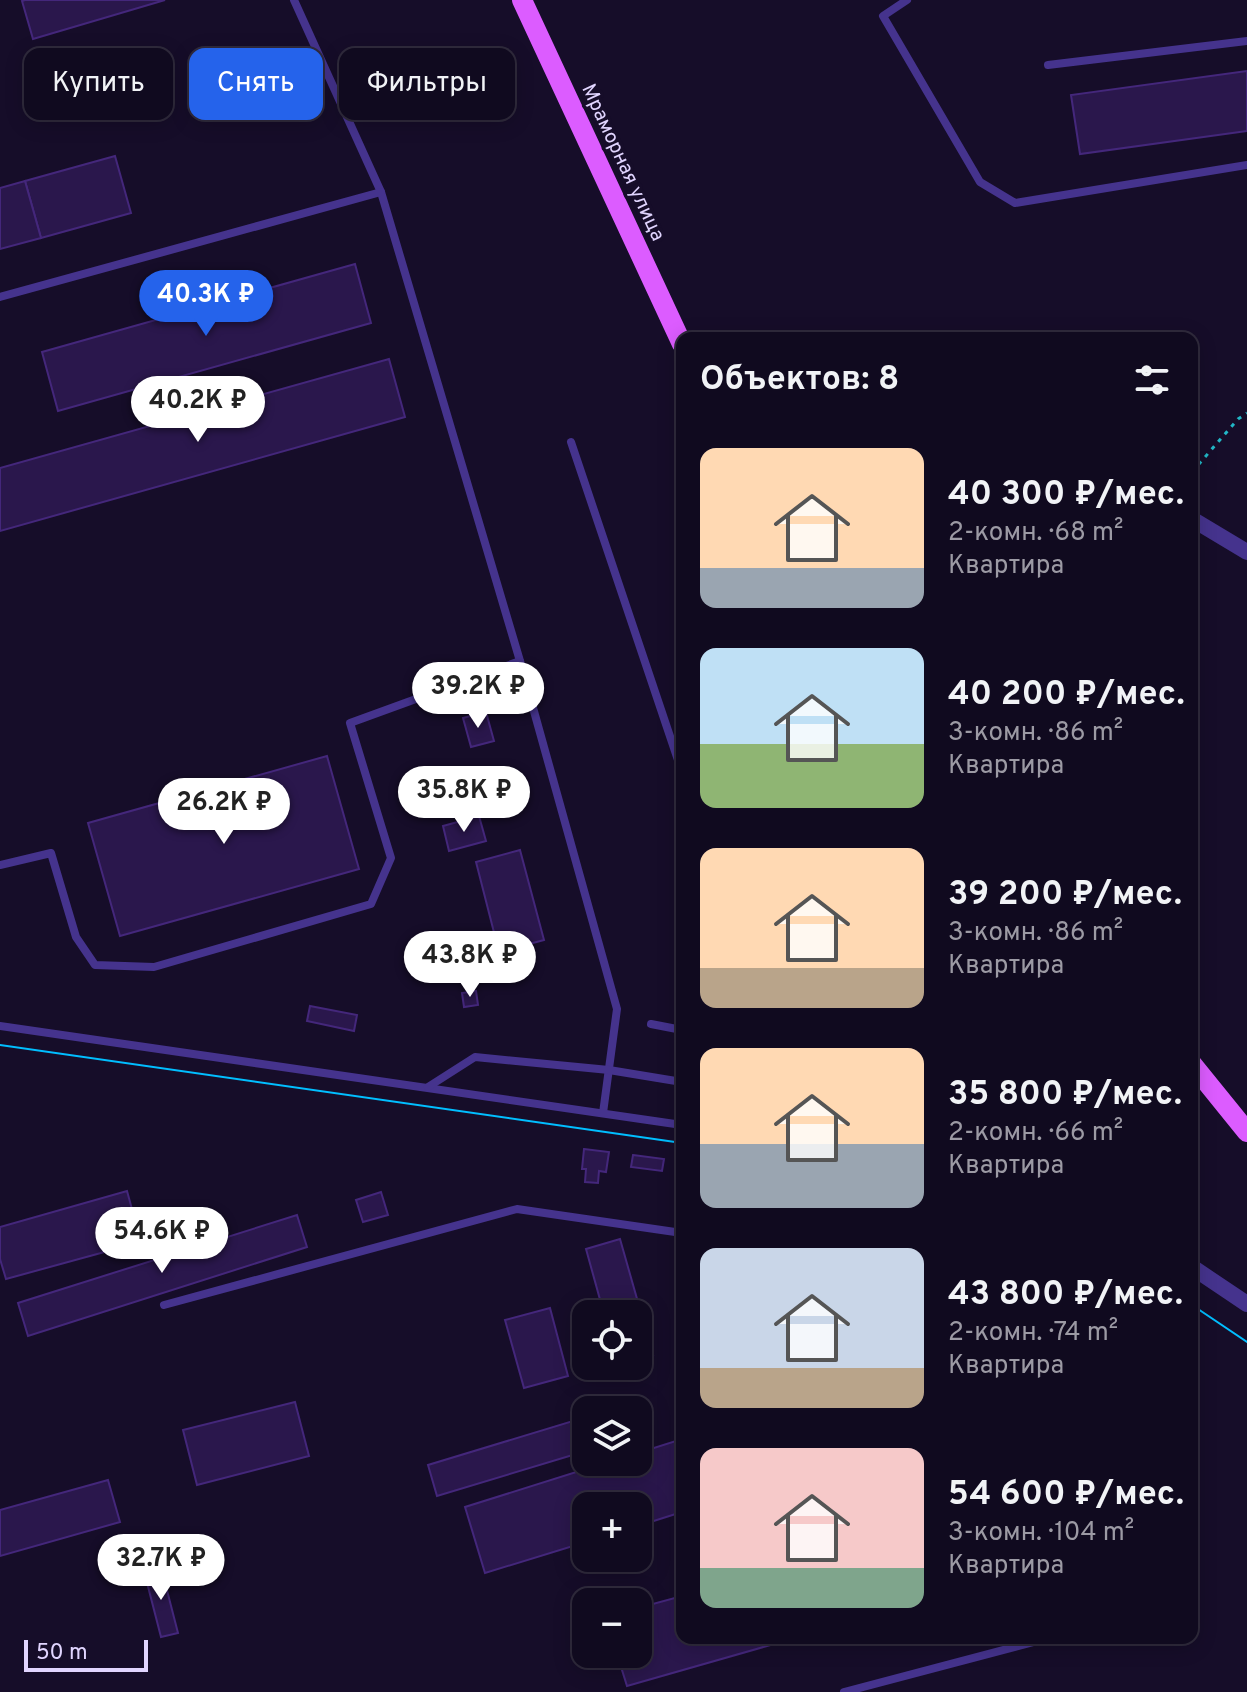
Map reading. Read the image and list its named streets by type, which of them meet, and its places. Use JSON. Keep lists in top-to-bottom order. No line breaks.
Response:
{"streets":{"main road":["Мраморная улица"]},"scale_bar":"50 m","page":{"chip":["Купить","Снять","Фильтры"],"price":["40.3K ₽","40.2K ₽","39.2K ₽","35.8K ₽","26.2K ₽","43.8K ₽","54.6K ₽","32.7K ₽"],"heading":"Объектов: 8","list":[{"name":"40 300 ₽/мес.","note":"2-комн. · 68 m² · Квартира"},{"name":"40 200 ₽/мес.","note":"3-комн. · 86 m² · Квартира"},{"name":"39 200 ₽/мес.","note":"3-комн. · 86 m² · Квартира"},{"name":"35 800 ₽/мес.","note":"2-комн. · 66 m² · Квартира"},{"name":"43 800 ₽/мес.","note":"2-комн. · 74 m² · Квартира"},{"name":"54 600 ₽/мес.","note":"3-комн. · 104 m² · Квартира"}],"map_buttons":["+","−"],"scale":"50 m"}}
